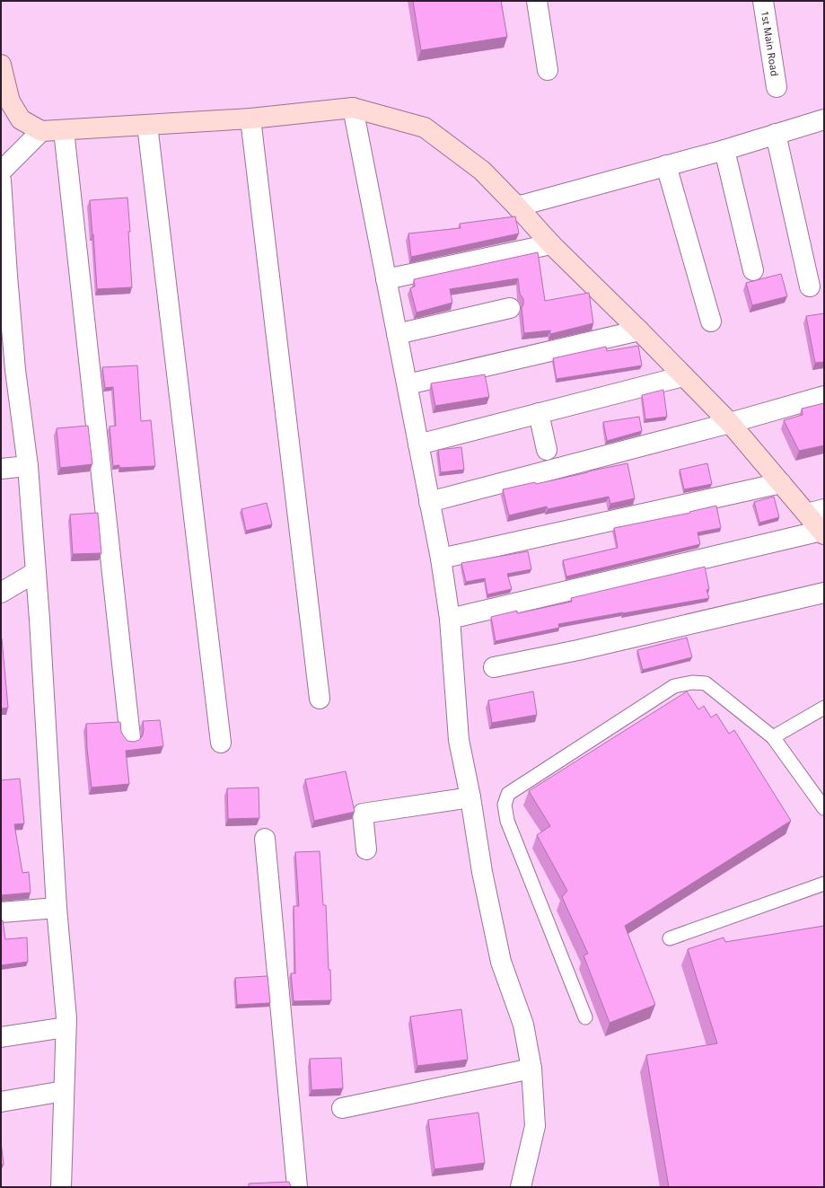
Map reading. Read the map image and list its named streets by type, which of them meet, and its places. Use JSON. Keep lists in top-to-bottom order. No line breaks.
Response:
{"streets":{"street":["1st Main Road"]}}
